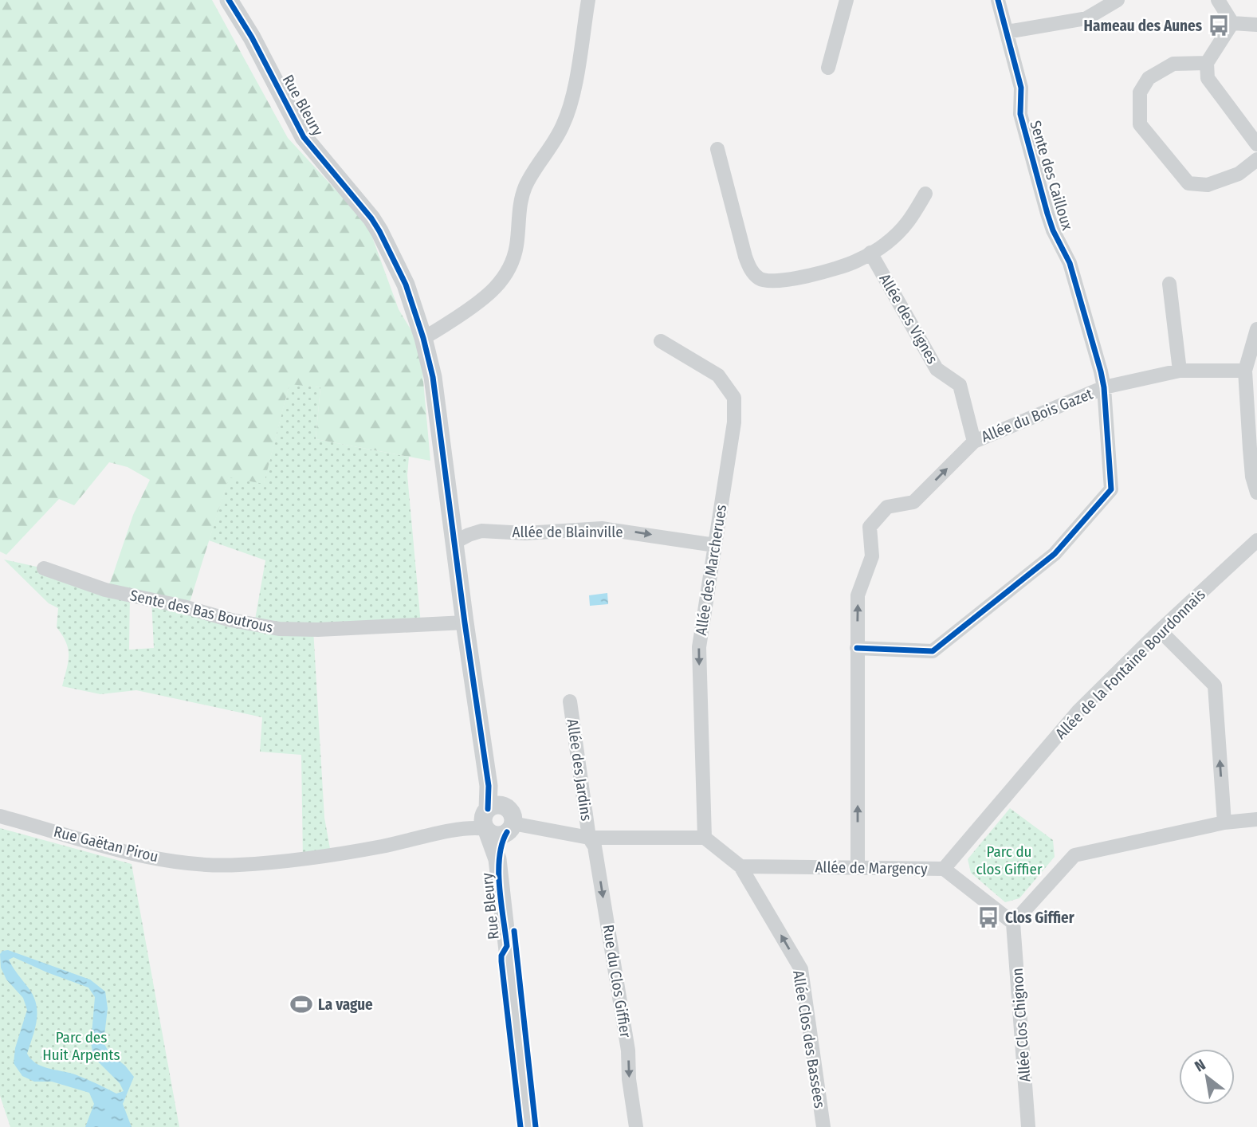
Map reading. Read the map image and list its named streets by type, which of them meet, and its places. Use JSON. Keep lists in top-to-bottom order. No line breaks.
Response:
{"streets":{"street":["Rue Bleury","Sente des Cailloux","Allée des Vignes","Allée du Bois Gazet","Allée de Blainville","Allée des Marcherues","Sente des Bas Boutrous","Allée de la Fontaine Bourdonnais","Allée des Jardins","Rue Gaëtan Pirou","Allée de Margency","Rue du Clos Giffier","Allée Clos Chignon","Allée Clos des Bassées"]},"crossings":[["Rue Bleury","Allée de Blainville"],["Rue Bleury","Sente des Bas Boutrous"],["Rue Bleury","Rue Gaëtan Pirou"],["Sente des Cailloux","Allée du Bois Gazet"],["Allée des Vignes","Allée du Bois Gazet"],["Allée du Bois Gazet","Allée de Margency"],["Allée de Blainville","Allée des Marcherues"],["Allée de la Fontaine Bourdonnais","Allée de Margency"],["Allée des Jardins","Rue du Clos Giffier"],["Allée de Margency","Allée Clos Chignon"],["Allée de Margency","Allée Clos des Bassées"]],"one_way":["Allée du Bois Gazet","Allée de Blainville","Allée des Marcherues","Rue du Clos Giffier","Allée Clos des Bassées"],"parks":["Parc du clos Giffier","Parc des Huit Arpents"],"places":{"bus stop":["Hameau des Aunes","Clos Giffier"],"sports":["La vague"]},"north":"top left"}
